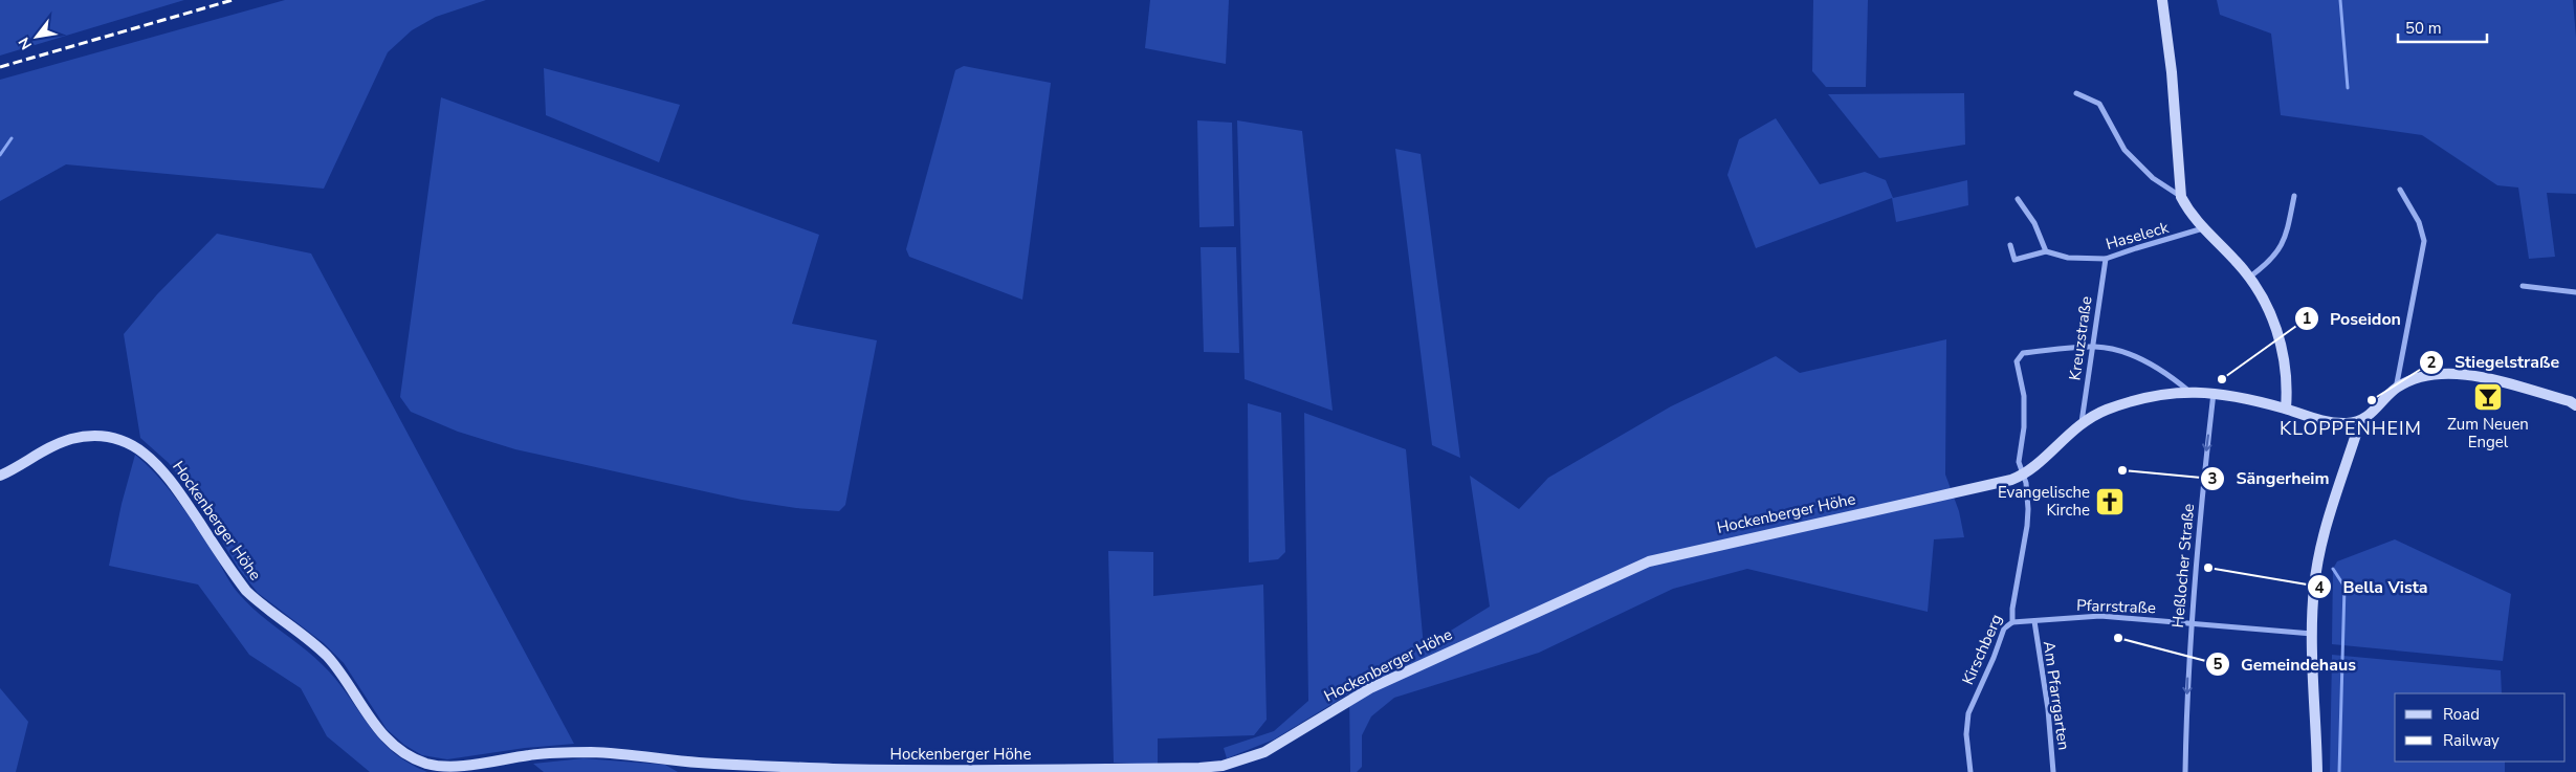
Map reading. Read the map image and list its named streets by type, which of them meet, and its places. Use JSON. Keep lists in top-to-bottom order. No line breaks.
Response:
{"streets":{"street":["Haseleck","Kreuzstraße","Hockenberger Höhe","Heßlocher Straße","Pfarrstraße","Kirschberg","Am Pfarrgarten"]},"crossings":[["Haseleck","Kreuzstraße"],["Kreuzstraße","Kirschberg"],["Hockenberger Höhe","Kirschberg"],["Heßlocher Straße","Pfarrstraße"],["Pfarrstraße","Kirschberg"],["Pfarrstraße","Am Pfarrgarten"]],"one_way":["Heßlocher Straße"],"districts":["KLOPPENHEIM"],"places":{"other":["Poseidon","Stiegelstraße","Sängerheim","Bella Vista","Gemeindehaus"],"bar":["Zum Neuen Engel"],"church":["Evangelische Kirche"]},"legend":["Road","Railway"],"scale_bar":"50 m","north":"bottom left"}
